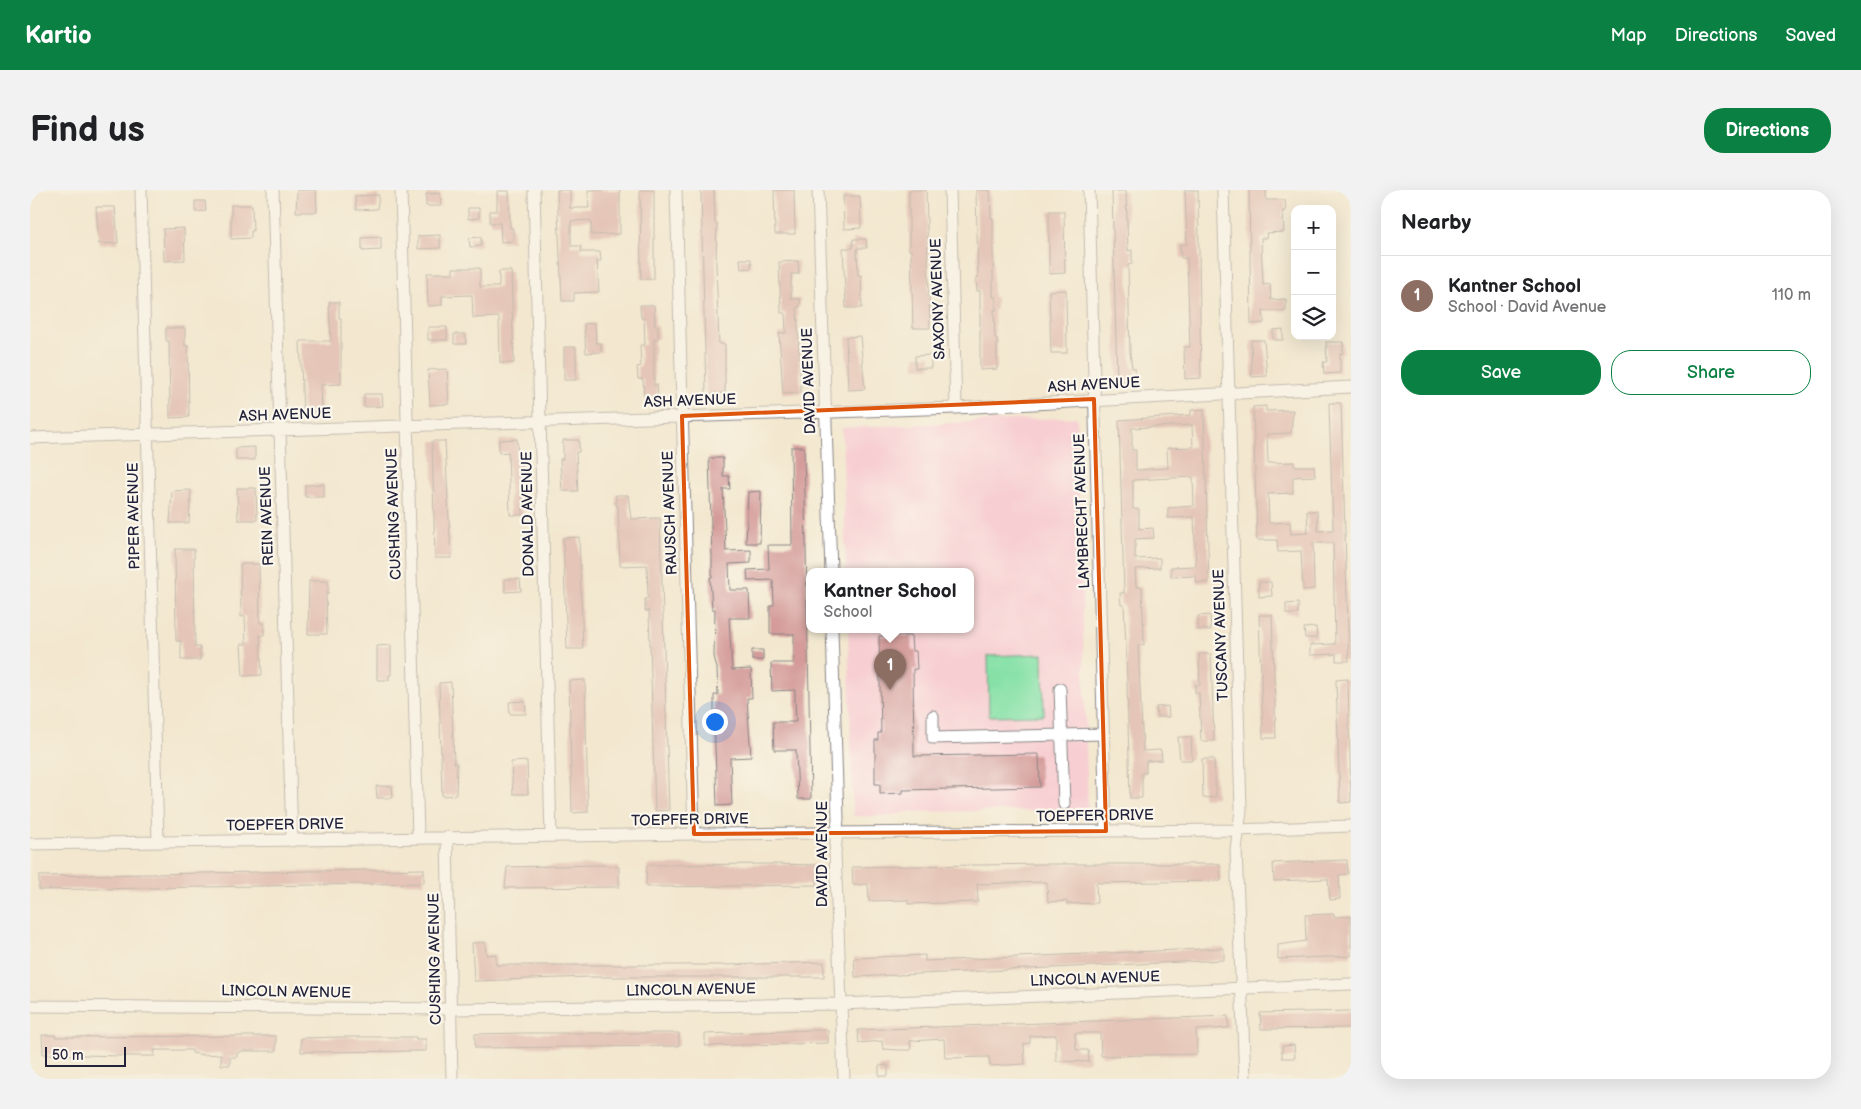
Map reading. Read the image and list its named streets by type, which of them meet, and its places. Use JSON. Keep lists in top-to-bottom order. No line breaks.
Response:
{"streets":{"street":["SAXONY AVENUE","DAVID AVENUE","ASH AVENUE","LAMBRECHT AVENUE","RAUSCH AVENUE","CUSHING AVENUE","DONALD AVENUE","PIPER AVENUE","REIN AVENUE","TUSCANY AVENUE","TOEPFER DRIVE","LINCOLN AVENUE"]},"crossings":[["SAXONY AVENUE","ASH AVENUE"],["DAVID AVENUE","ASH AVENUE"],["DAVID AVENUE","TOEPFER DRIVE"],["DAVID AVENUE","LINCOLN AVENUE"],["ASH AVENUE","LAMBRECHT AVENUE"],["ASH AVENUE","RAUSCH AVENUE"],["ASH AVENUE","CUSHING AVENUE"],["ASH AVENUE","DONALD AVENUE"],["ASH AVENUE","PIPER AVENUE"],["ASH AVENUE","REIN AVENUE"],["ASH AVENUE","TUSCANY AVENUE"],["LAMBRECHT AVENUE","TOEPFER DRIVE"],["RAUSCH AVENUE","TOEPFER DRIVE"],["CUSHING AVENUE","TOEPFER DRIVE"],["CUSHING AVENUE","LINCOLN AVENUE"],["DONALD AVENUE","TOEPFER DRIVE"],["PIPER AVENUE","TOEPFER DRIVE"],["REIN AVENUE","TOEPFER DRIVE"],["TUSCANY AVENUE","TOEPFER DRIVE"],["TUSCANY AVENUE","LINCOLN AVENUE"]],"scale_bar":"50 m","page":{"header":"Kartio","nav":["Map","Directions","Saved"],"buttons":["Directions",["Save","Share"]],"title":"Find us","heading":"Nearby","map_buttons":["+","−"],"list":[{"mark":"1","name":"Kantner School","note":"School · David Avenue","value":"110 m"}],"popup":["Kantner School","School"],"pins":"1","scale":"50 m"}}
